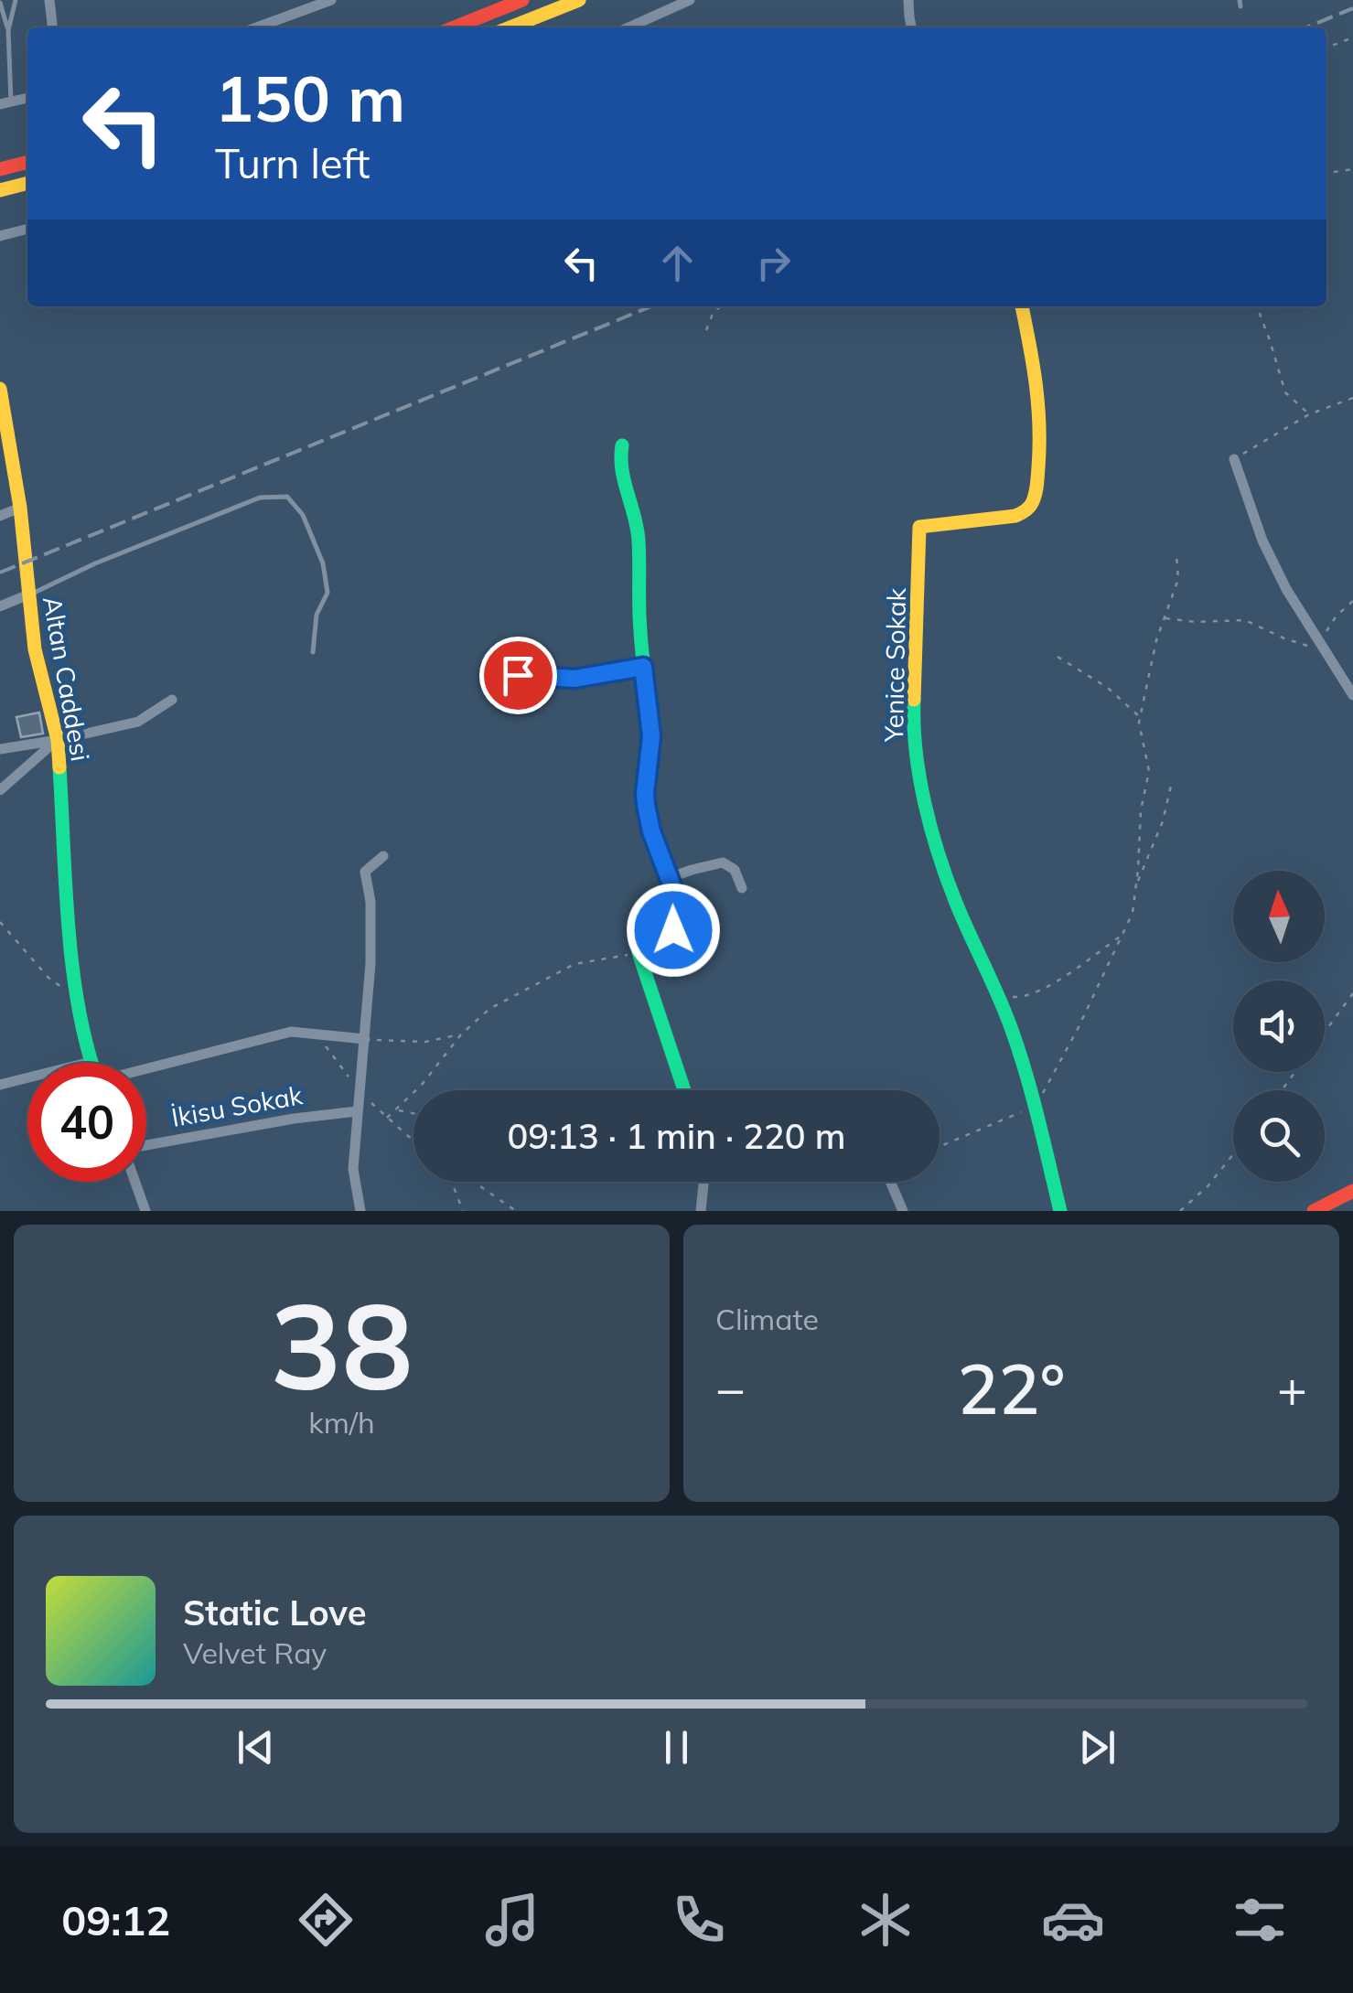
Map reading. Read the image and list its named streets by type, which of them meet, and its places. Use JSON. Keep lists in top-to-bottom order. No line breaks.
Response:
{"streets":{"main road":["Yenice Sokak","Altan Caddesi"],"street":["İkisu Sokak"]},"north":"top","page":{"turn":["150 m","Turn left"],"limit":"40","trip":"09:13 · 1 min · 220 m","tile":[["38","km/h"],"Climate"],"heat":["−","22°","+"],"song":["Static Love","Velvet Ray"],"tabs":"09:12"}}
